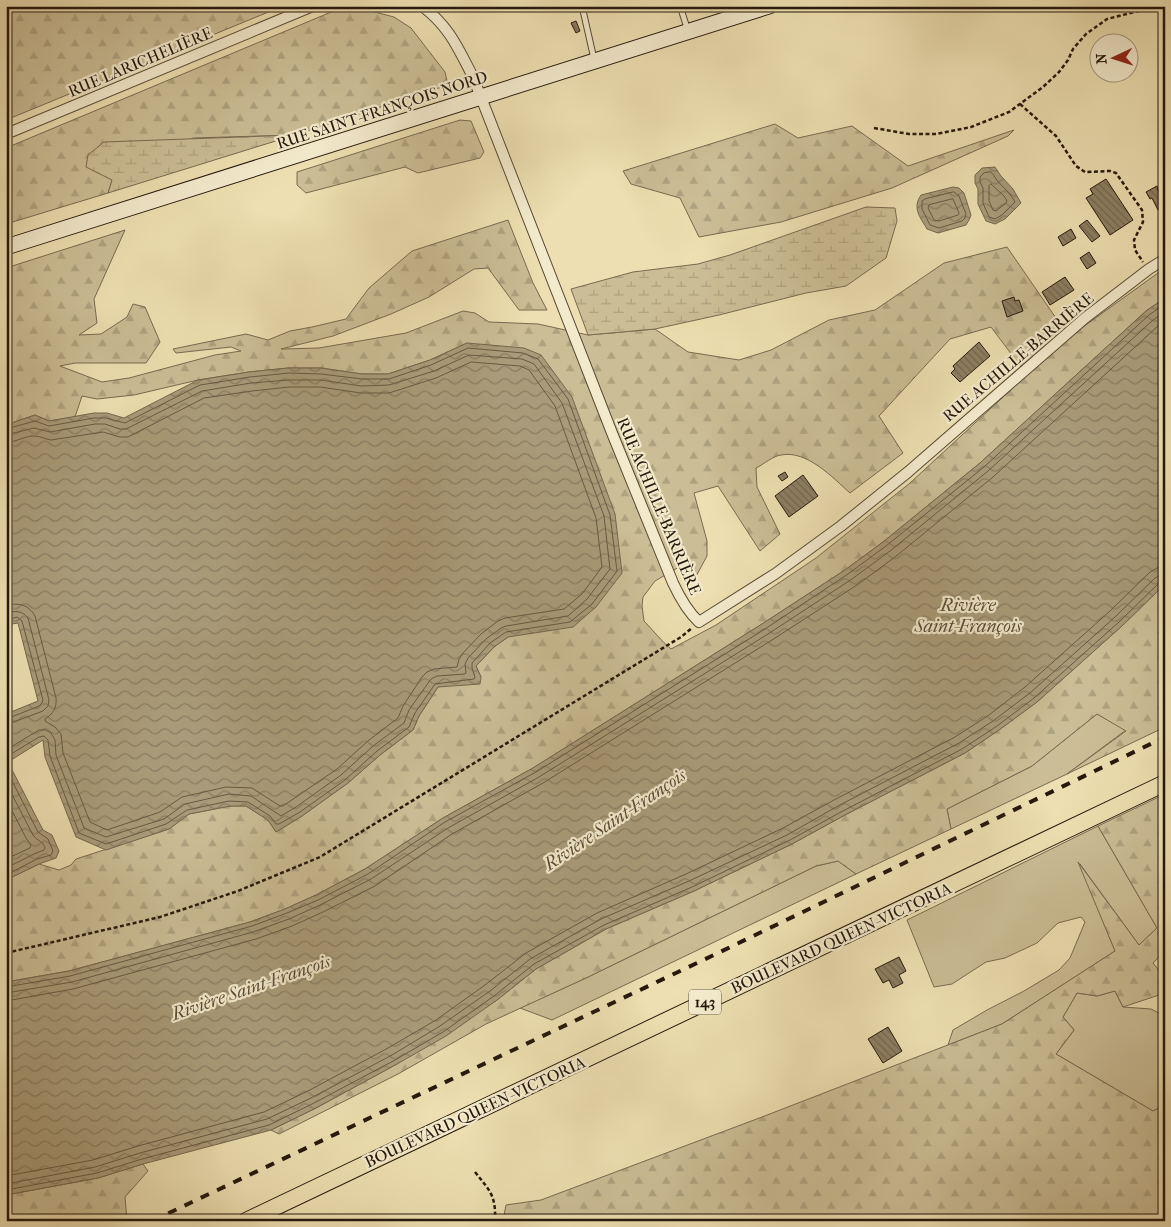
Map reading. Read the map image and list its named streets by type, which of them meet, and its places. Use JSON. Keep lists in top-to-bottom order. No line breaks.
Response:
{"streets":{"main road":["BOULEVARD QUEEN-VICTORIA","143"],"street":["RUE LARICHELIÈRE","RUE SAINT-FRANÇOIS NORD","RUE ACHILLE-BARRIÈRE"]},"crossings":[["RUE SAINT-FRANÇOIS NORD","RUE ACHILLE-BARRIÈRE"]],"water":["Rivière Saint-François"],"north":"left"}
